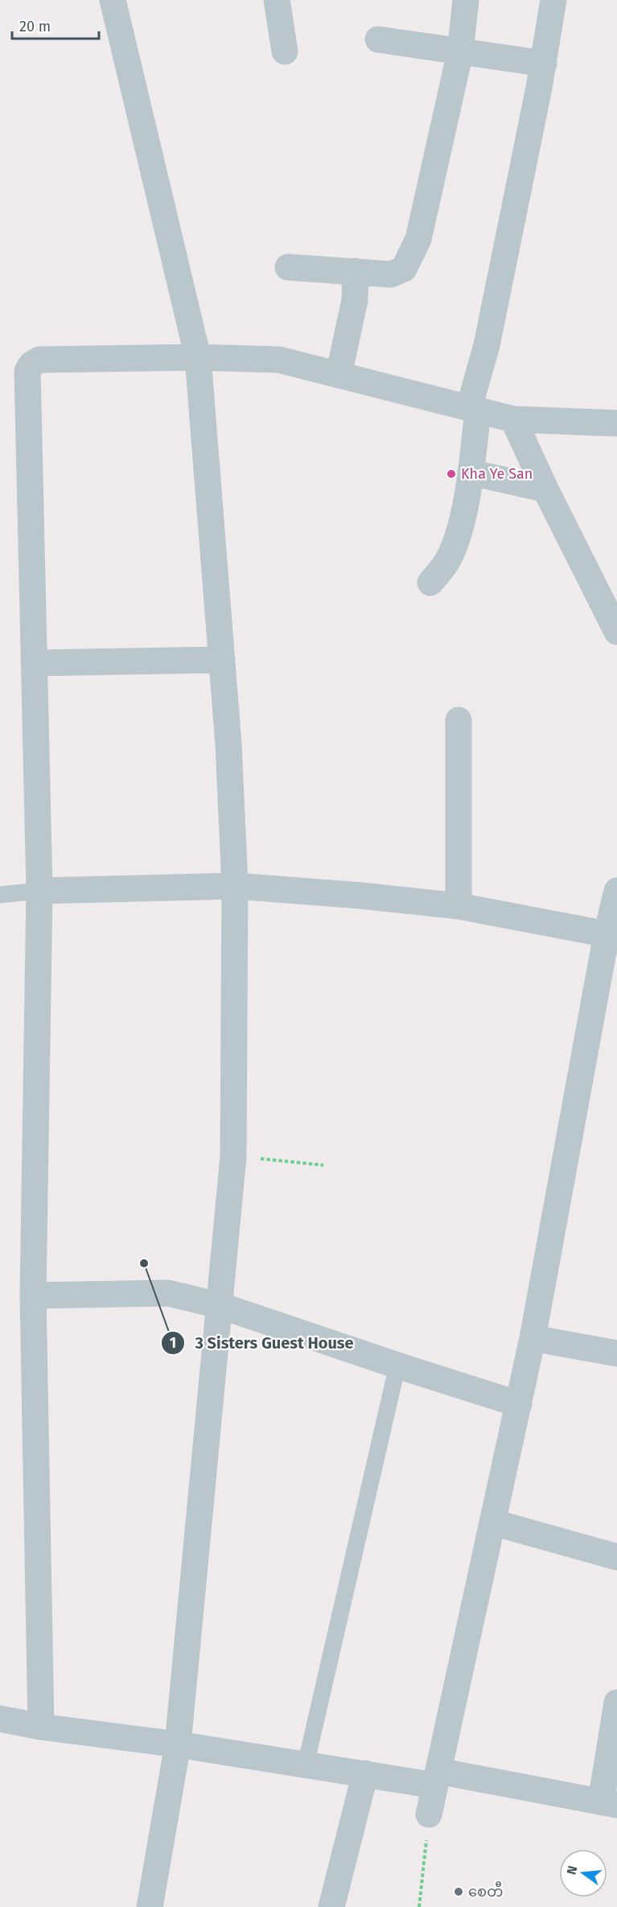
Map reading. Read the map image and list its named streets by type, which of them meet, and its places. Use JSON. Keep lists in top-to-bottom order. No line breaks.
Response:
{"places":["Kha Ye San","3 Sisters Guest House","စေတီ"],"scale_bar":"20 m","north":"left"}
